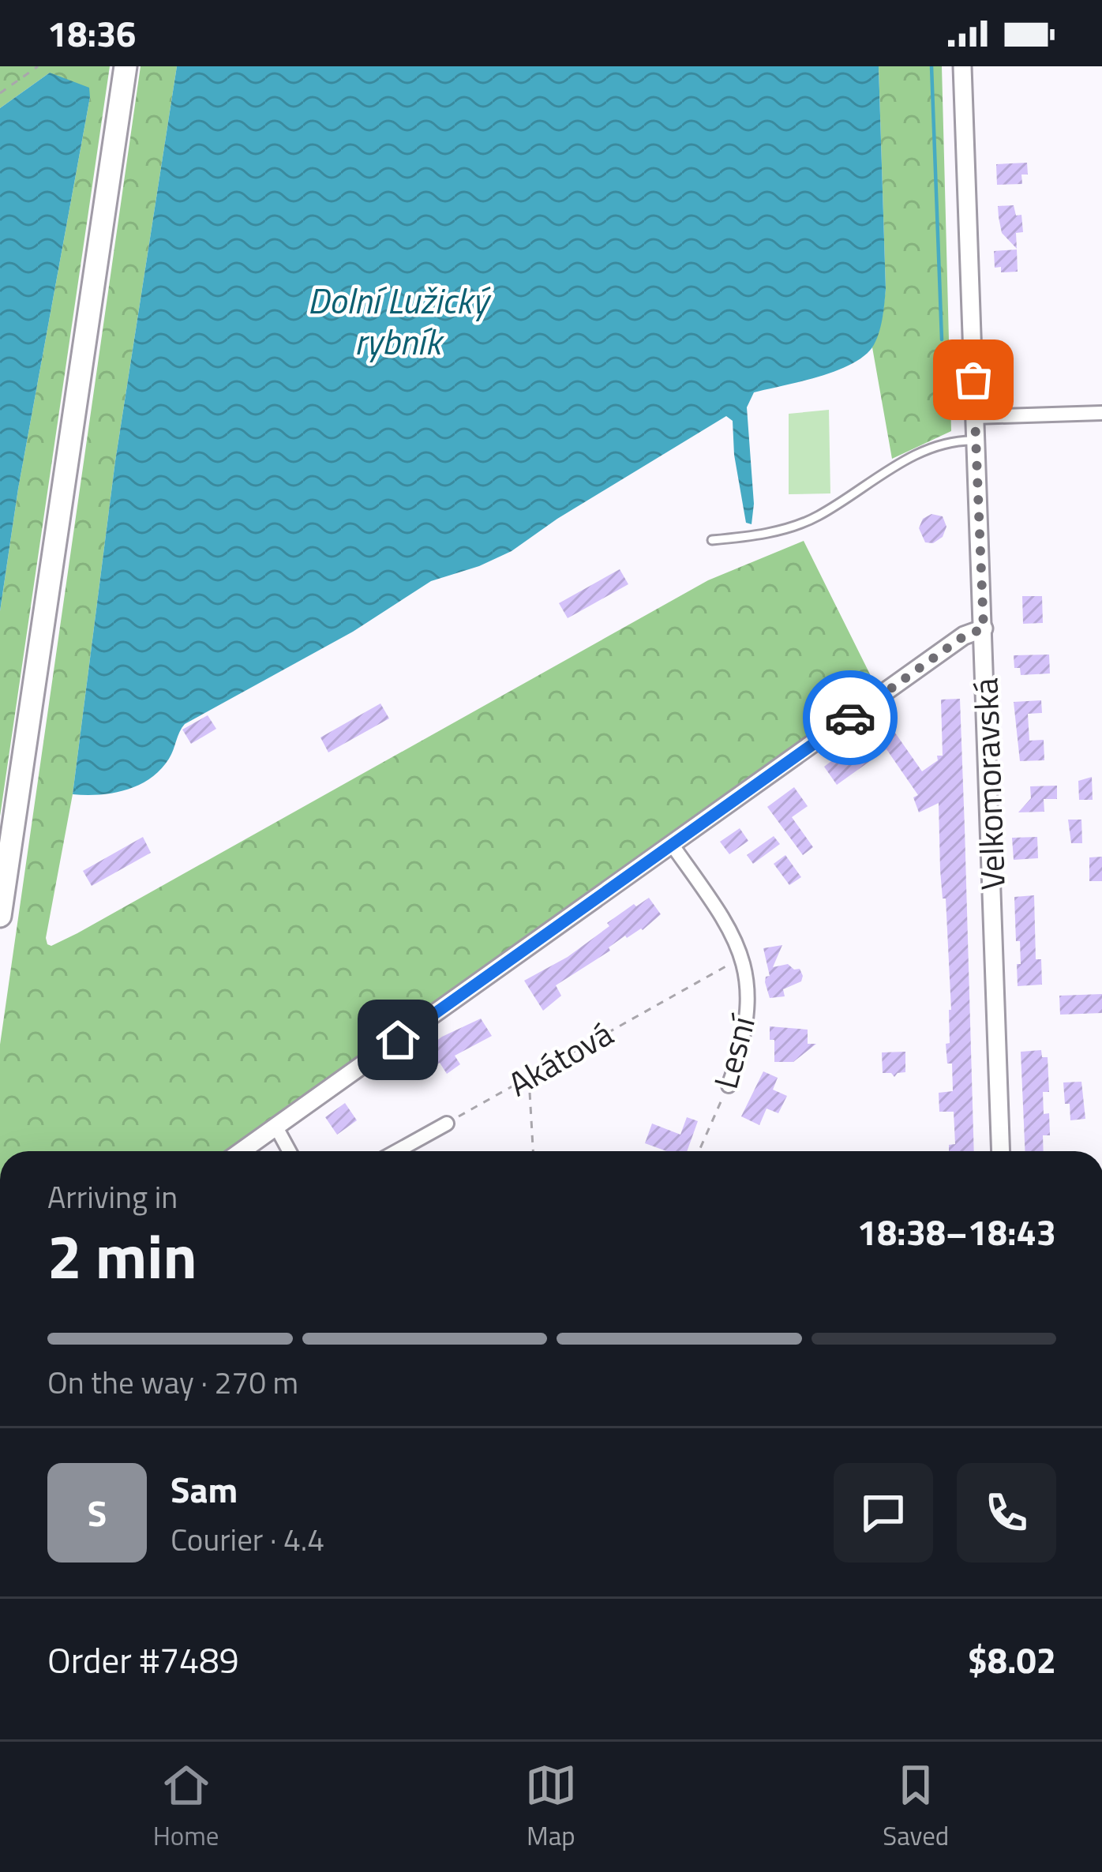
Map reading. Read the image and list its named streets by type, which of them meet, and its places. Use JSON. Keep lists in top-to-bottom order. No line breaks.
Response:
{"streets":{"street":["Velkomoravská","Lesní"],"path":["Akátová"]},"crossings":[["Lesní","Akátová"]],"water":["Dolní Lužický rybník"],"page":{"status":"18:36","heading":["2 min","Arriving in","18:38–18:43"],"panel":["Sam","Courier · 4.4","Order #7489","$8.02"],"bar":"On the way · 270 m","round":"S","tabs":["Home","Map","Saved"]}}
